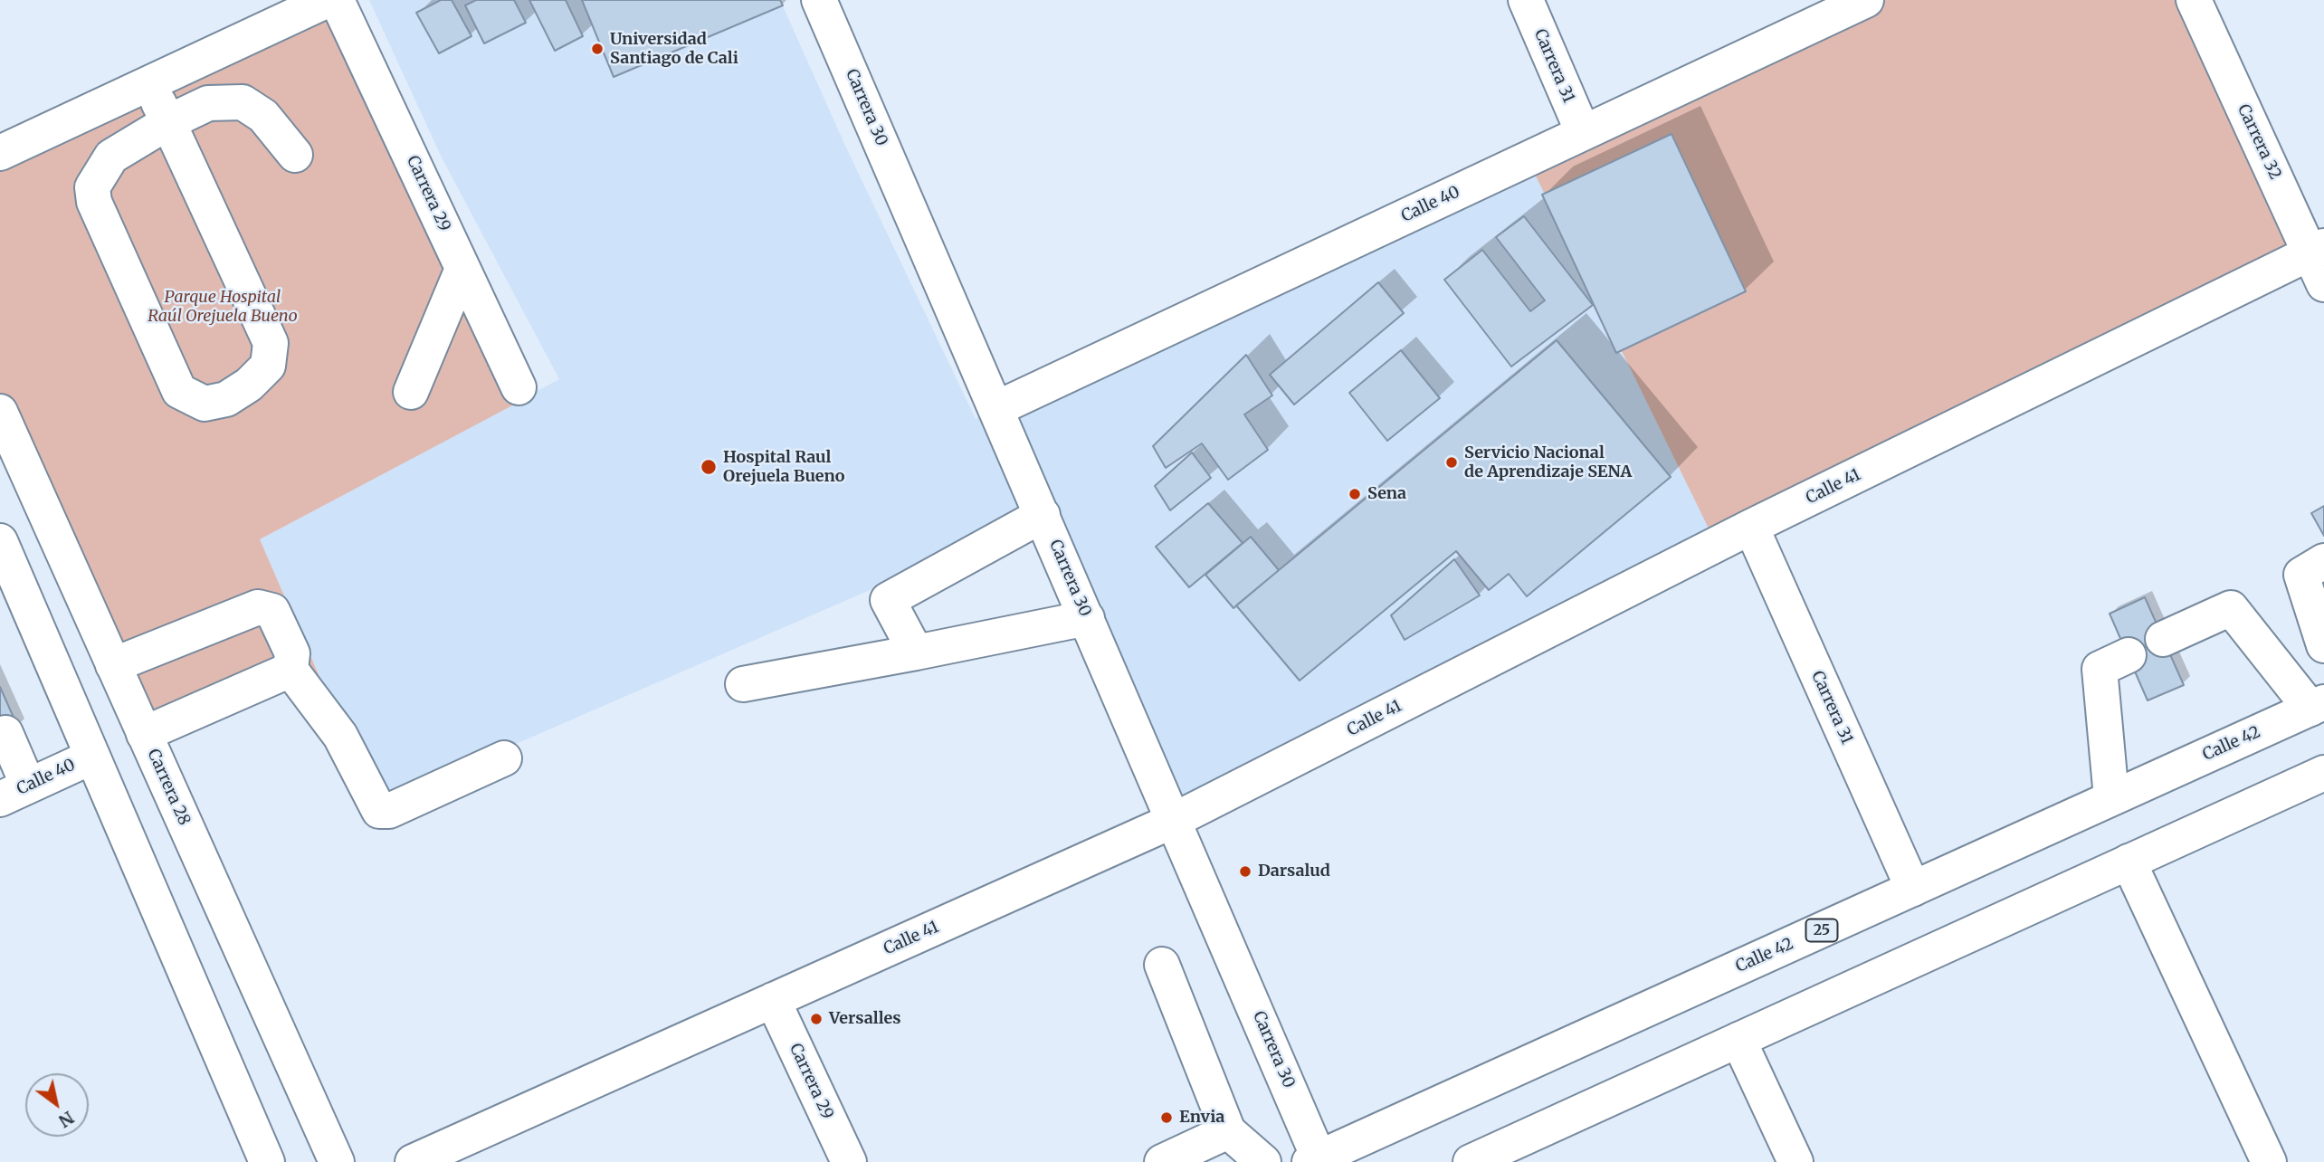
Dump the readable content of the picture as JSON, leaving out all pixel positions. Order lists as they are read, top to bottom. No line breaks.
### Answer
{"streets":{"street":["Carrera 31","Carrera 30","Carrera 32","Carrera 29","Calle 40","Calle 41","Calle 42","Carrera 28","25"]},"crossings":[["Carrera 31","Calle 40"],["Carrera 31","Calle 41"],["Carrera 31","Calle 42"],["Carrera 30","Calle 40"],["Carrera 30","Calle 41"],["Carrera 30","Calle 42"],["Carrera 32","Calle 41"],["Carrera 29","Calle 41"]],"parks":["Parque Hospital Raúl Orejuela Bueno"],"places":["Universidad Santiago de Cali","Servicio Nacional de Aprendizaje SENA","Hospital Raul Orejuela Bueno","Sena","Darsalud","Versalles","Envia"],"north":"bottom right"}
